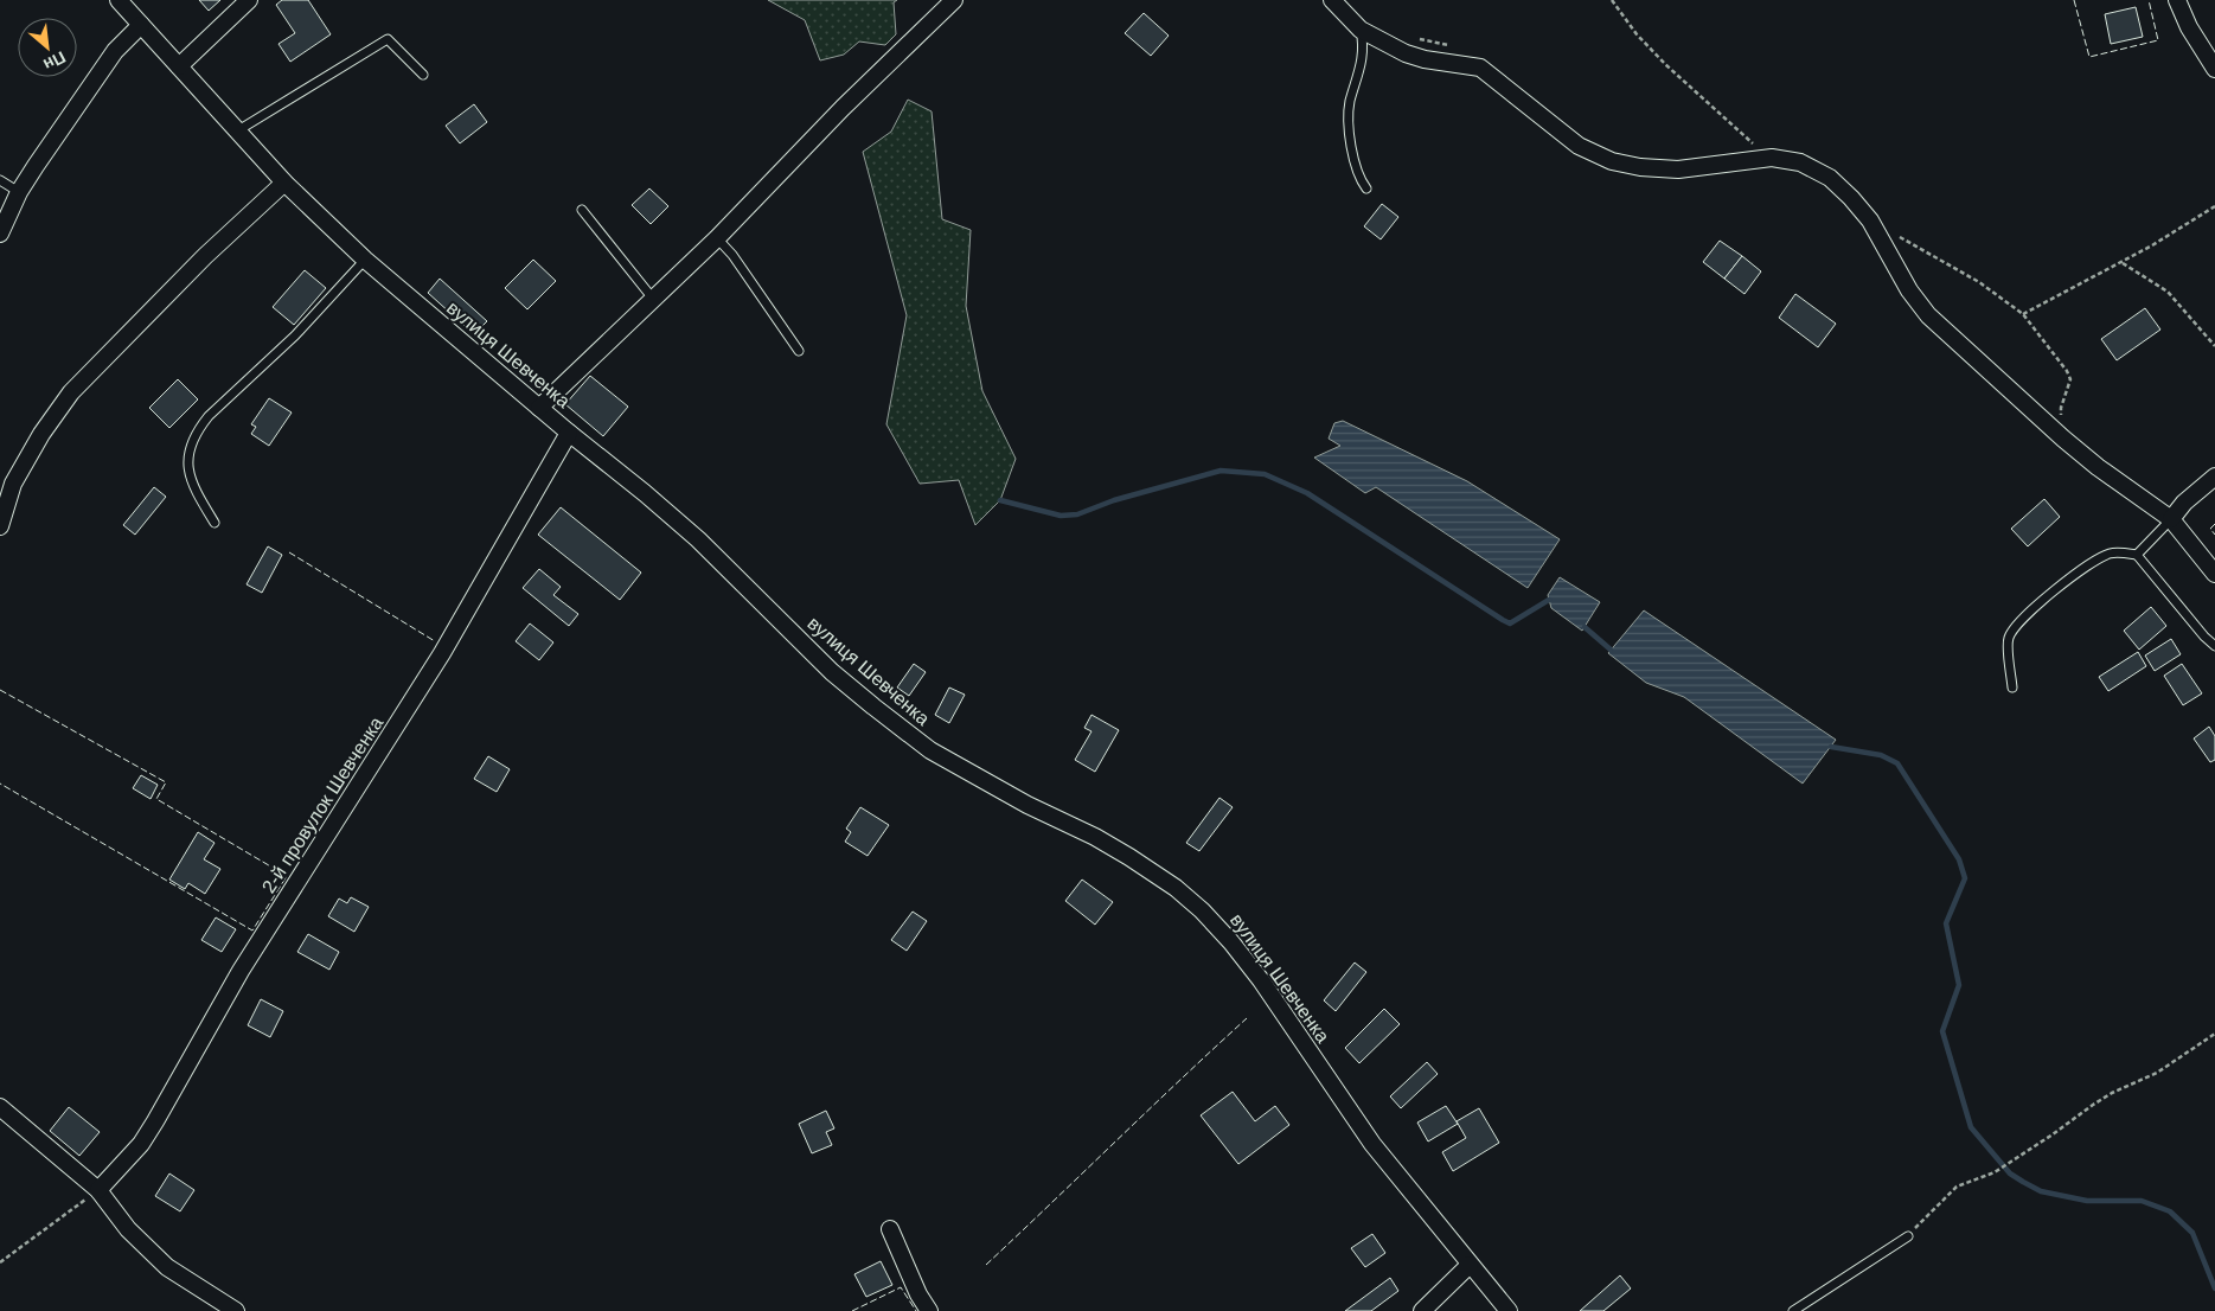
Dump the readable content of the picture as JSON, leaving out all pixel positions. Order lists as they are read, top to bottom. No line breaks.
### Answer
{"streets":{"street":["вулиця Шевченка","2-й провулок Шевченка"]},"crossings":[["вулиця Шевченка","2-й провулок Шевченка"]],"north":"bottom right"}
